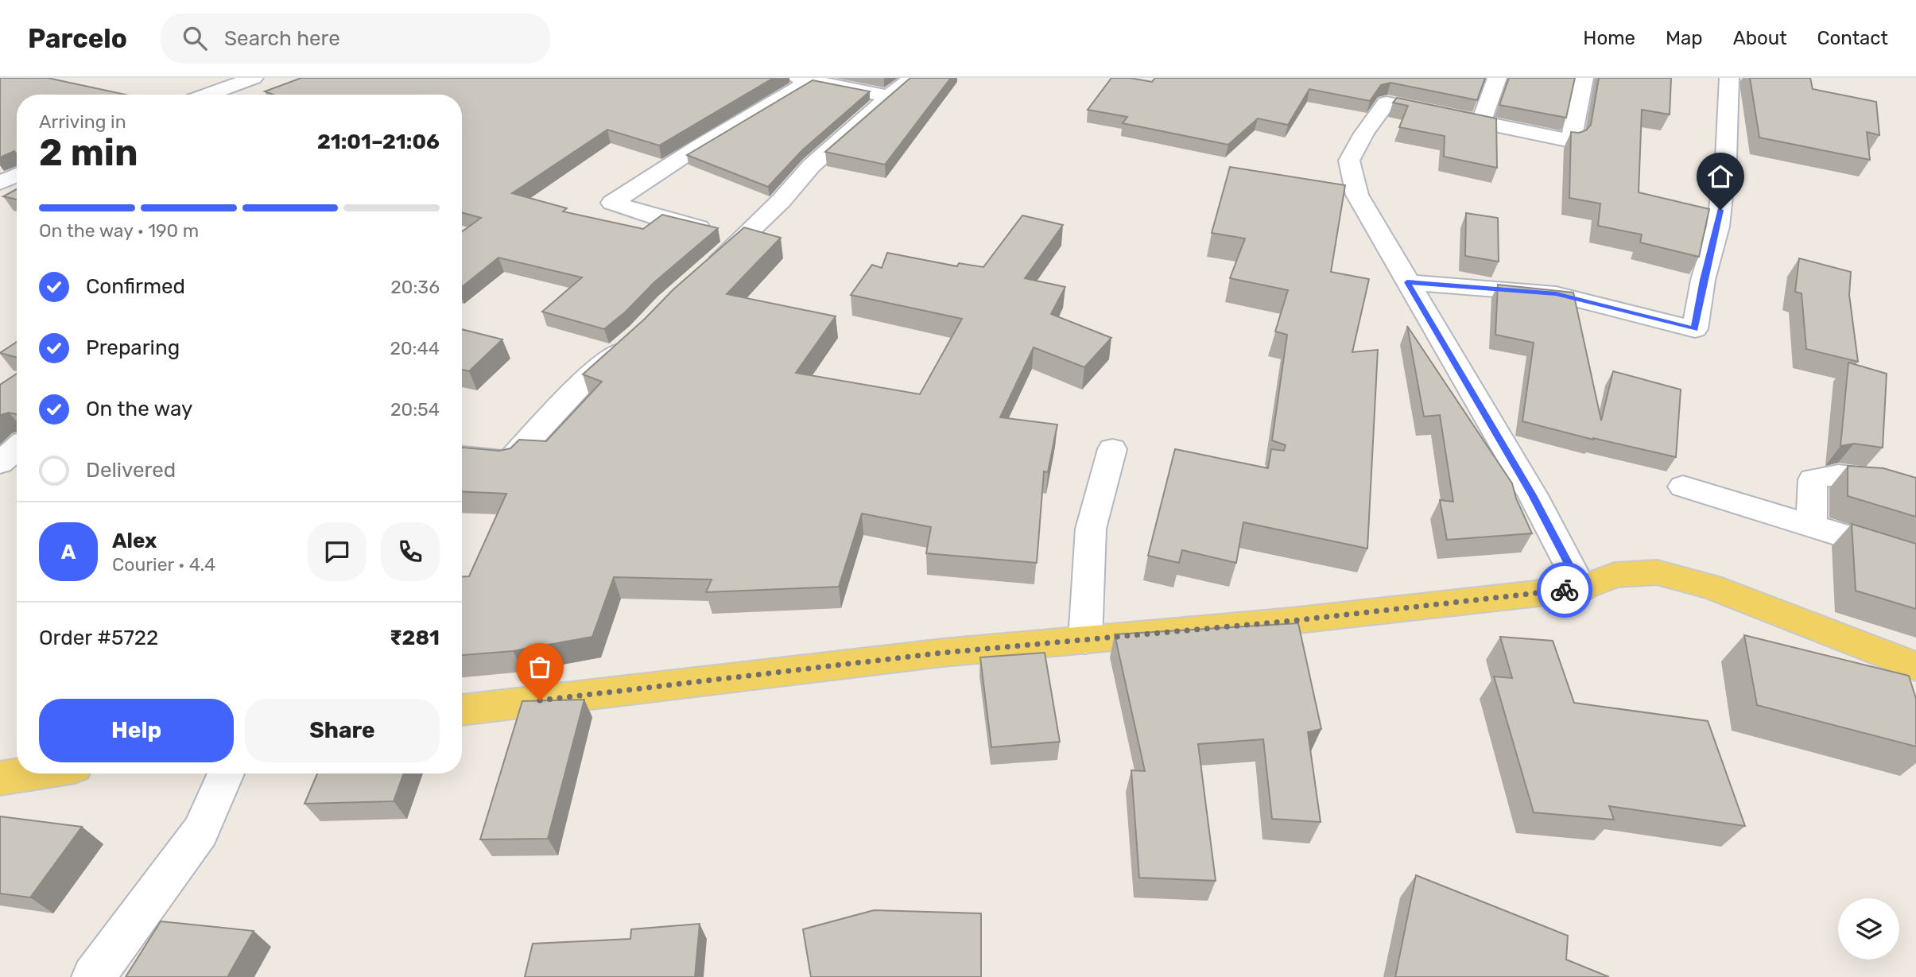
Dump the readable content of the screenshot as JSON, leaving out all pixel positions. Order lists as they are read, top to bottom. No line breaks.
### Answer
{"page":{"header":"Parcelo","search":"Search here","nav":["Home","Map","About","Contact"],"heading":["2 min","Arriving in","21:01–21:06"],"panel":["Alex","Courier · 4.4","Order #5722","₹281"],"bar":"On the way · 190 m","list":[["Confirmed","20:36"],["Preparing","20:44"],["On the way","20:54"],"Delivered"],"round":"A","buttons":["Help","Share"]}}
